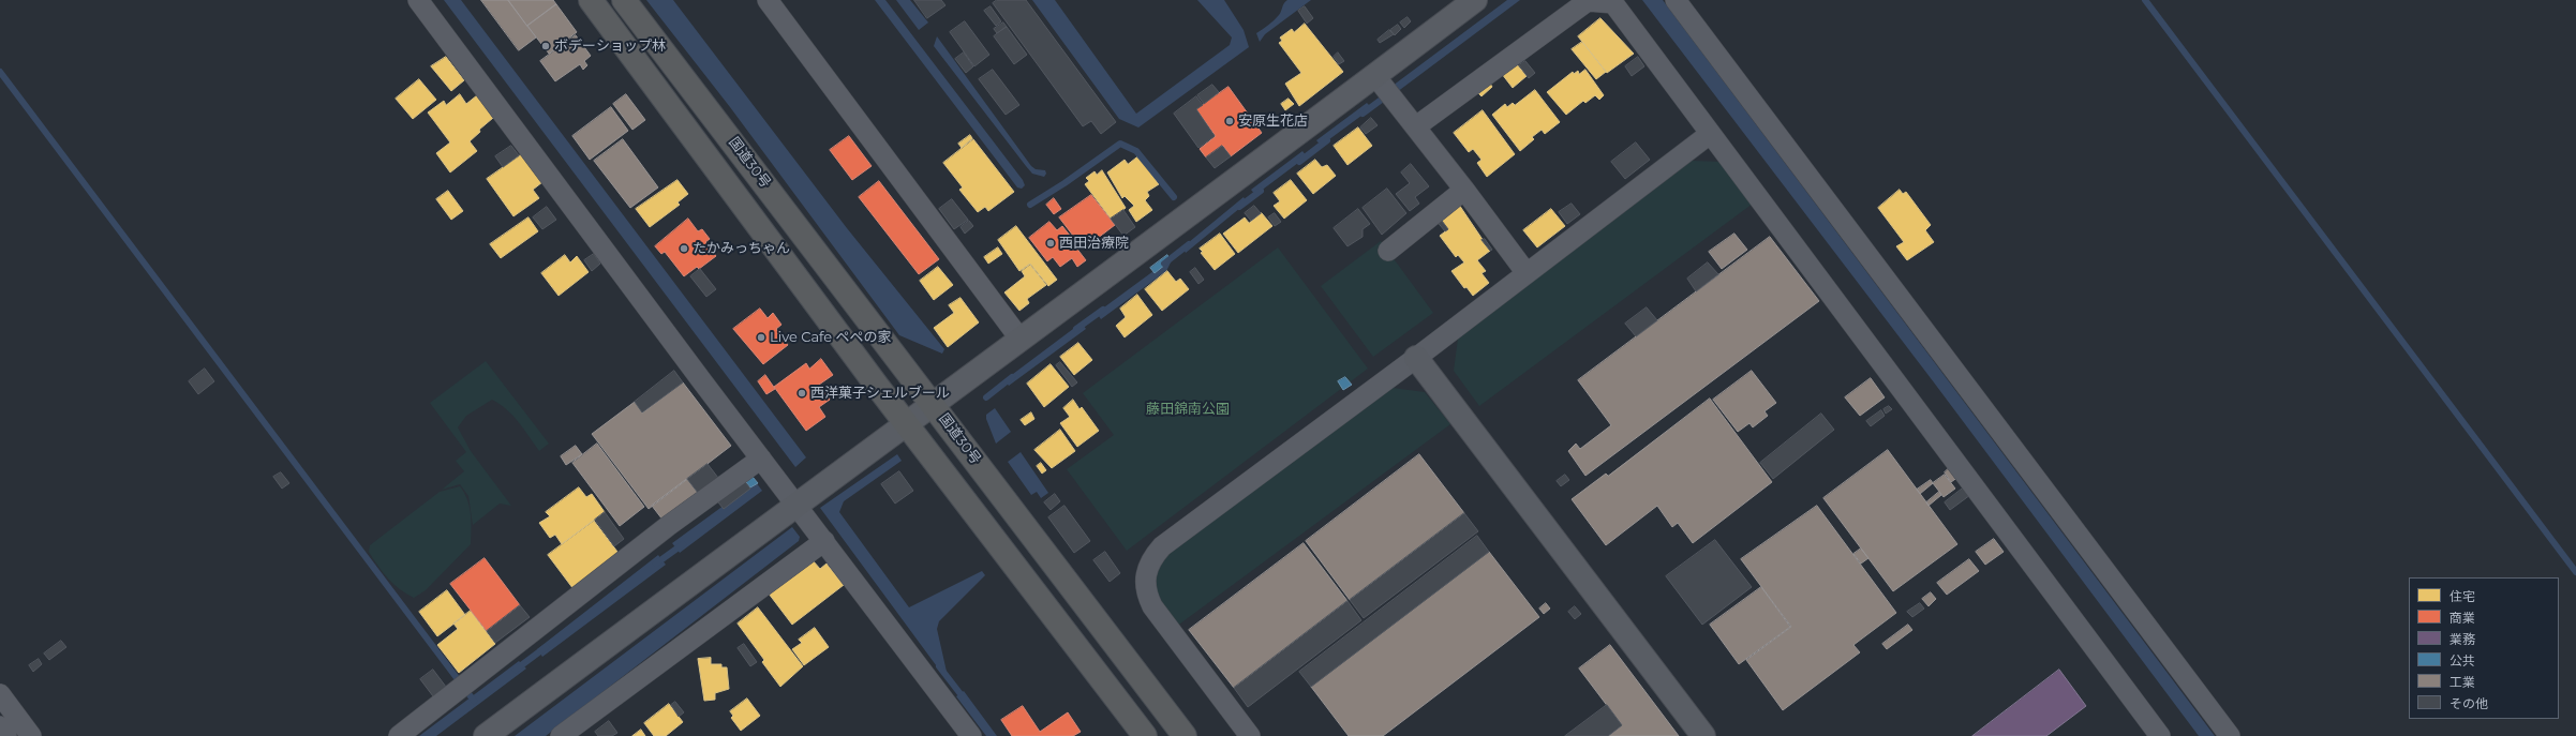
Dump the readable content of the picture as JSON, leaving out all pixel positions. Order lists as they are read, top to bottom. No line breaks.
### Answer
{"streets":{"highway":["国道30号"]},"parks":["藤田錦南公園"],"places":["ボデーショップ林","安原生花店","西田治療院","たかみっちゃん","Live Cafe ペペの家","西洋菓子シェルブール"],"legend":["住宅","商業","業務","公共","工業","その他"]}
